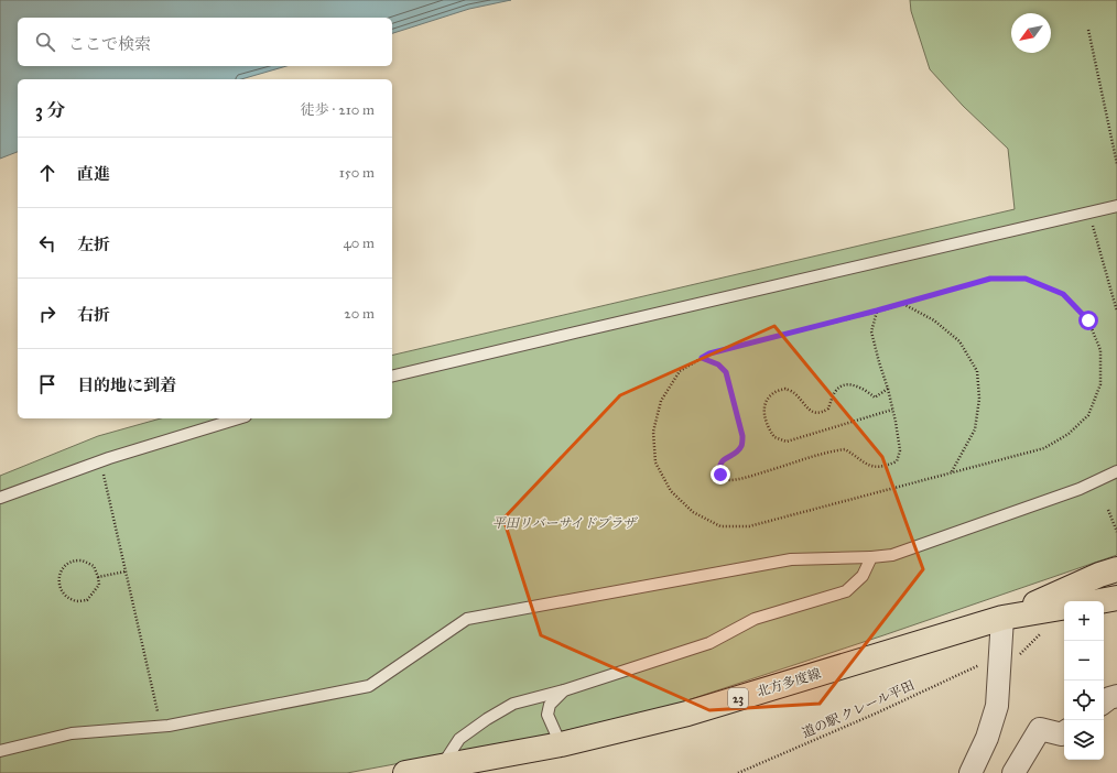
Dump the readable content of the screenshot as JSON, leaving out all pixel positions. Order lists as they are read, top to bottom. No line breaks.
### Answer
{"streets":{"main road":["北方多度線","23"],"path":["道の駅 クレール平田"]},"parks":["平田リバーサイドプラザ"],"north":"bottom left","page":{"search":"ここで検索","heading":["3 分","徒歩 · 210 m"],"list":[["直進","150 m"],["左折","40 m"],["右折","20 m"],"目的地に到着"],"map_buttons":["+","−"]}}
